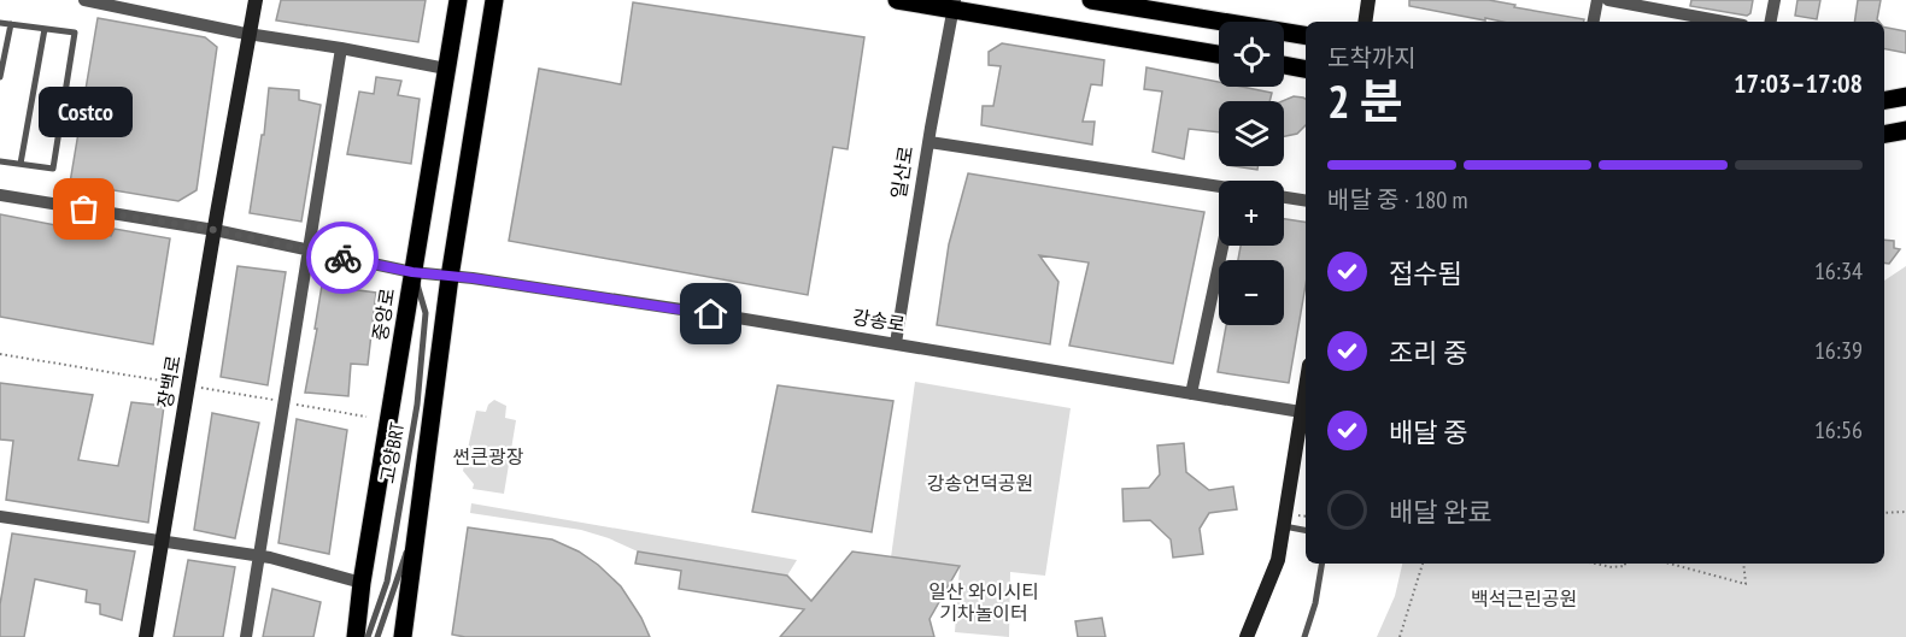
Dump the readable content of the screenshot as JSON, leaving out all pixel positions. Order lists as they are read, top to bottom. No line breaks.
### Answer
{"streets":{"main road":["중앙로"],"street":["일산로","강송로","장백로"],"lane":["고양BRT"]},"crossings":[["일산로","강송로"],["중앙로","고양BRT"]],"parks":["썬큰광장","강송언덕공원","일산 와이시티 기차놀이터","백석근린공원"],"places":["Costco"],"page":{"map_buttons":["+","−"],"heading":["2 분","도착까지","17:03–17:08"],"bubble":"Costco","bar":"배달 중 · 180 m","list":[["접수됨","16:34"],["조리 중","16:39"],["배달 중","16:56"],"배달 완료"]}}
